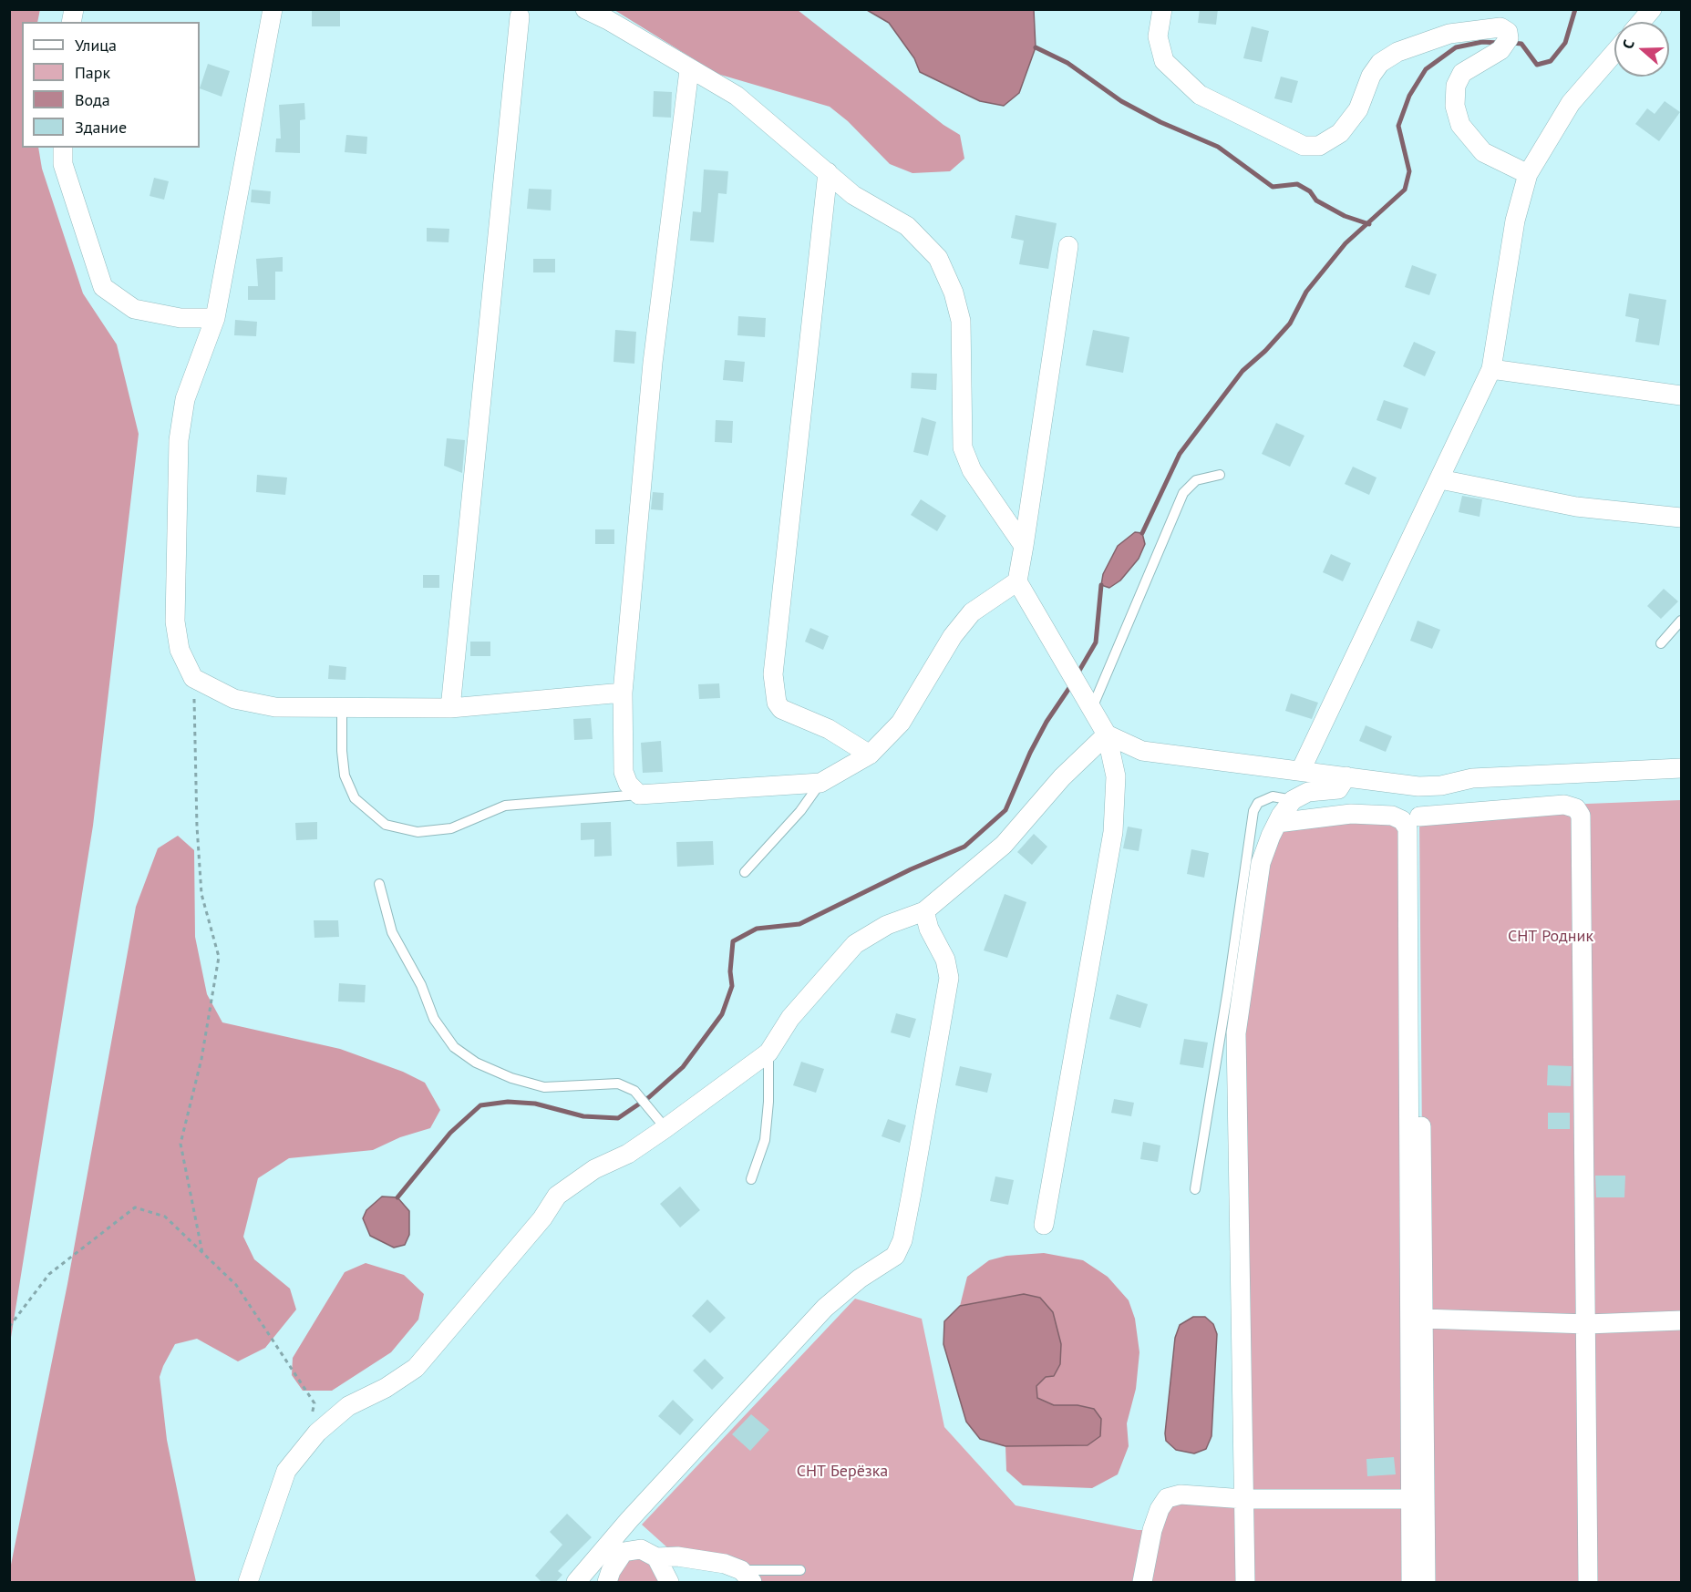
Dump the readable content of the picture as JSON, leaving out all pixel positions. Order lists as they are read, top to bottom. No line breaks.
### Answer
{"parks":["СНТ Родник","СНТ Берёзка"],"legend":["Улица","Парк","Вода","Здание"],"north":"left"}
